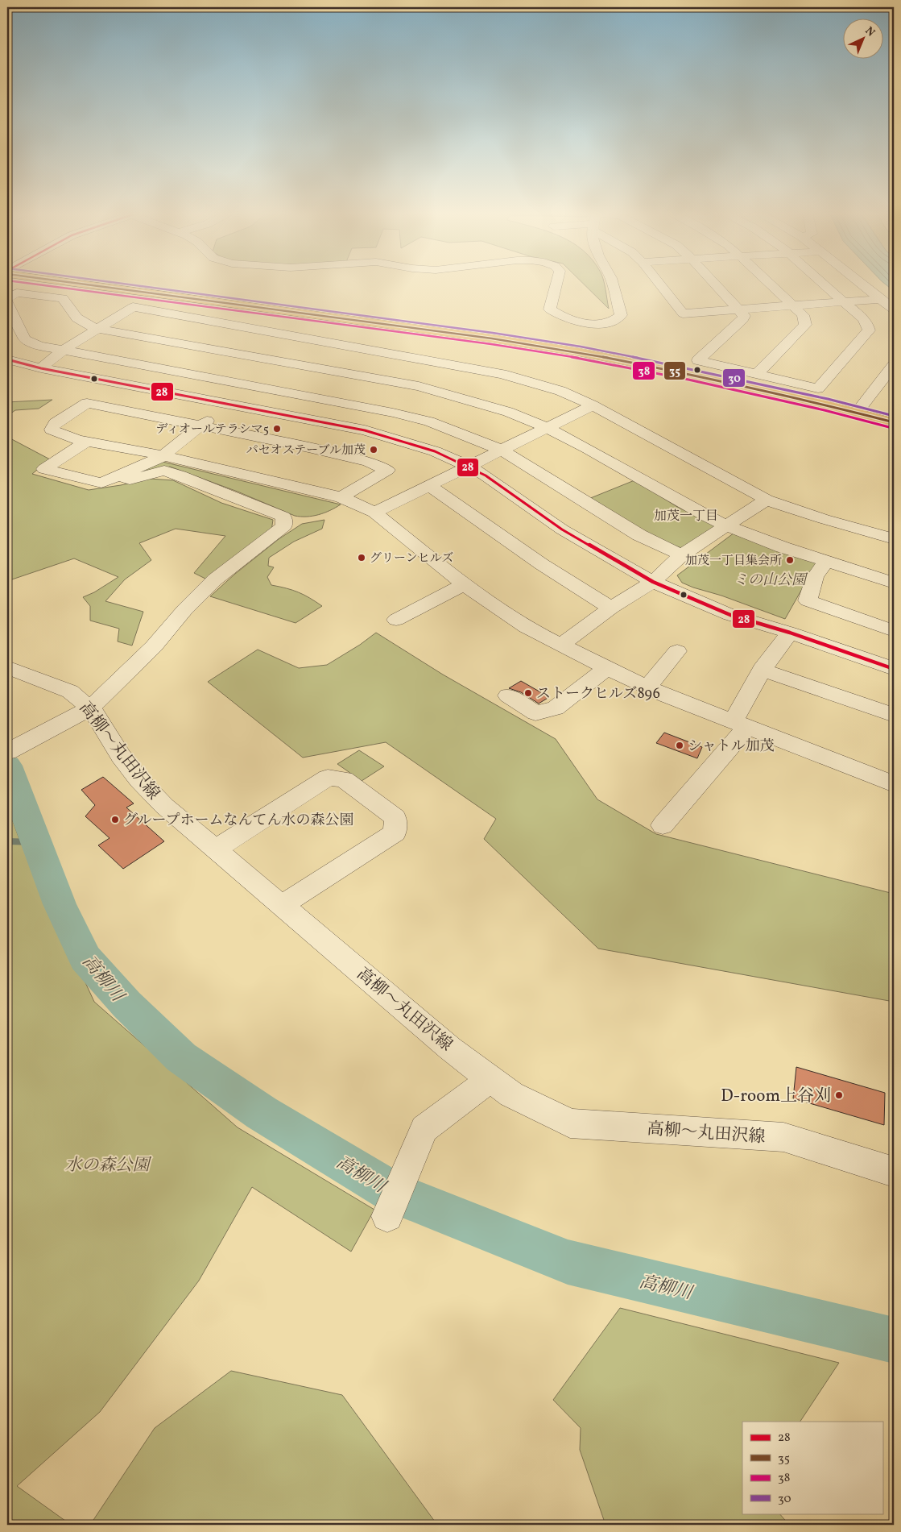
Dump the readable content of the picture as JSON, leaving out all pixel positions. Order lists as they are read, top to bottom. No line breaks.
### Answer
{"streets":{"street":["高柳～丸田沢線"]},"districts":["加茂一丁目"],"water":["高柳川"],"parks":["ミの山公園","水の森公園"],"places":["ディオールテラシマ5","パセオステーブル加茂","グリーンヒルズ","加茂一丁目集会所","ストークヒルズ896","シャトル加茂","グループホームなんてん水の森公園","D-room上谷刈"],"lines":["transit line 35","transit line 38","transit line 30","transit line 28"],"legend":["28","35","38","30"],"north":"top right"}
